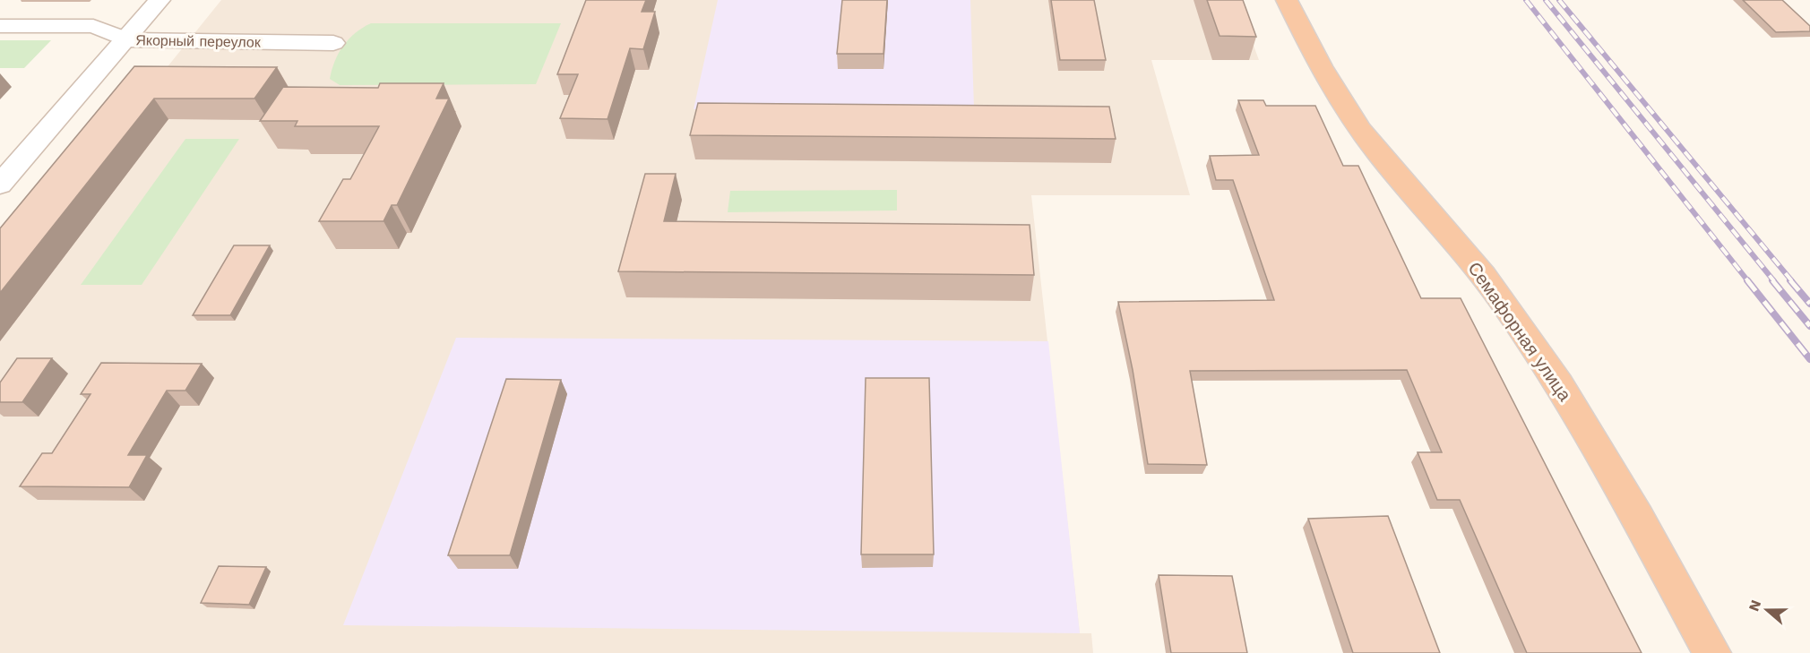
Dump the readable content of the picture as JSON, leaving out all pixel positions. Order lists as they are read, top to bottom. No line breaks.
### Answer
{"streets":{"highway":["Семафорная улица"],"street":["Якорный переулок"]},"north":"left"}
